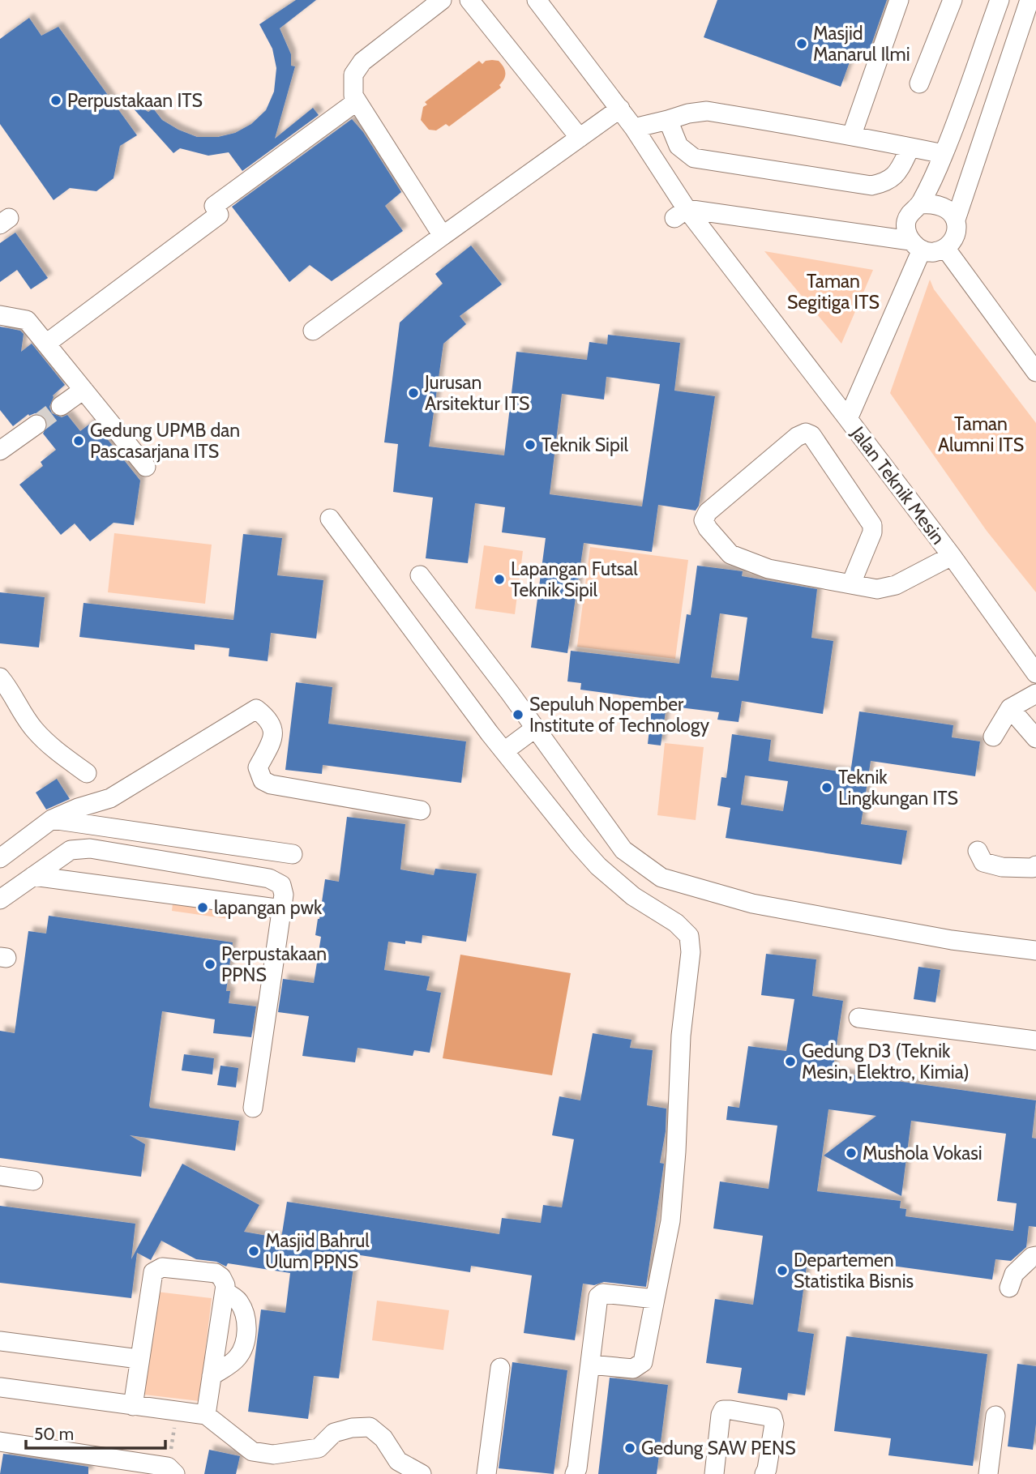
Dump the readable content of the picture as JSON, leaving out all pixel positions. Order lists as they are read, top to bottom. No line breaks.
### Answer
{"streets":{"street":["Jalan Teknik Mesin"]},"parks":["Taman Segitiga ITS","Taman Alumni ITS"],"places":["Masjid Manarul Ilmi","Perpustakaan ITS","Jurusan Arsitektur ITS","Gedung UPMB dan Pascasarjana ITS","Teknik Sipil","Lapangan Futsal Teknik Sipil","Sepuluh Nopember Institute of Technology","Teknik Lingkungan ITS","lapangan pwk","Perpustakaan PPNS","Gedung D3 (Teknik Mesin, Elektro, Kimia)","Mushola Vokasi","Masjid Bahrul Ulum PPNS","Departemen Statistika Bisnis","Gedung SAW PENS"],"scale_bar":"50 m"}
